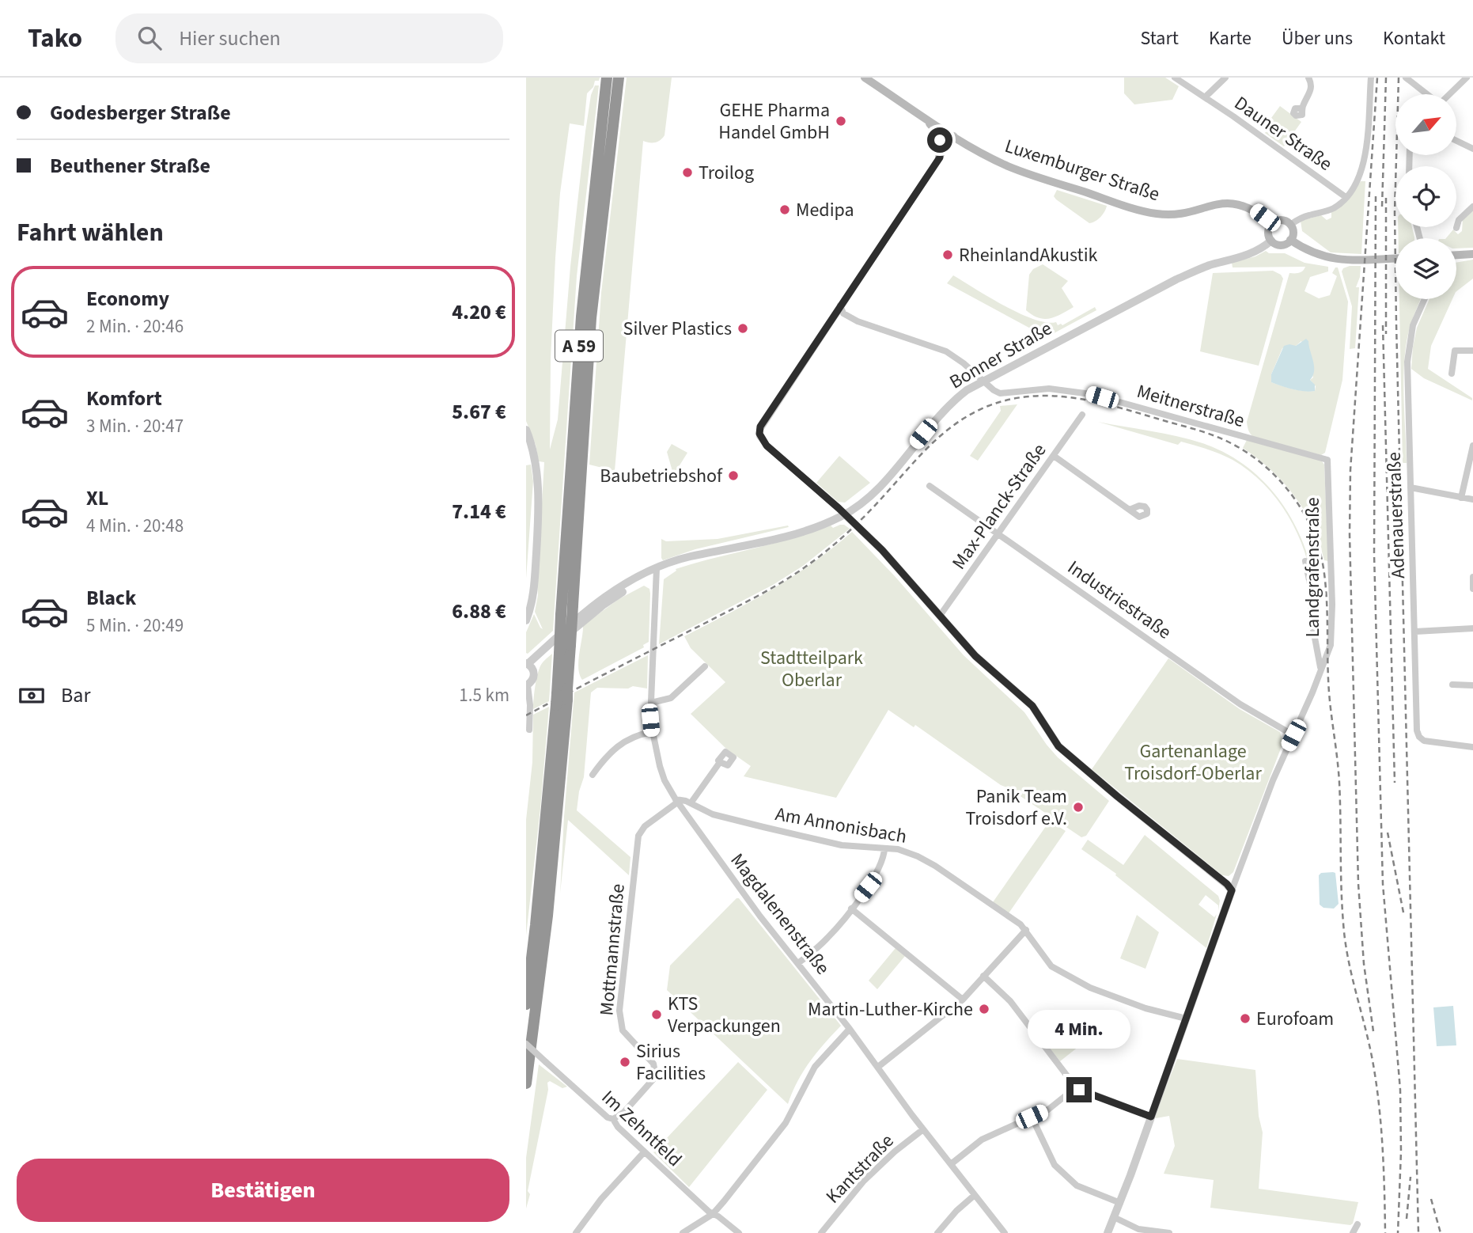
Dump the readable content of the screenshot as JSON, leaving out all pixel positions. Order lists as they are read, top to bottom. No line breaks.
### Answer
{"streets":{"highway":["A 59"],"main road":["Luxemburger Straße"],"street":["Dauner Straße","Bonner Straße","Meitnerstraße","Max-Planck-Straße","Adenauerstraße","Landgrafenstraße","Industriestraße","Am Annonisbach","Magdalenenstraße","Mottmannstraße","Im Zehntfeld","Kantstraße"]},"crossings":[["Luxemburger Straße","Bonner Straße"],["Bonner Straße","Meitnerstraße"],["Bonner Straße","Magdalenenstraße"],["Meitnerstraße","Landgrafenstraße"],["Max-Planck-Straße","Industriestraße"],["Landgrafenstraße","Industriestraße"],["Landgrafenstraße","Am Annonisbach"],["Am Annonisbach","Magdalenenstraße"],["Am Annonisbach","Mottmannstraße"],["Magdalenenstraße","Mottmannstraße"],["Magdalenenstraße","Kantstraße"],["Mottmannstraße","Im Zehntfeld"]],"parks":["Stadtteilpark Oberlar","Gartenanlage Troisdorf-Oberlar"],"places":["GEHE Pharma Handel GmbH","Troilog","Medipa","RheinlandAkustik","Silver Plastics","Baubetriebshof","Panik Team Troisdorf e.V.","Martin-Luther-Kirche","KTS Verpackungen","Eurofoam","Sirius Facilities"],"north":"top right","page":{"header":"Tako","search":"Hier suchen","nav":["Start","Karte","Über uns","Kontakt"],"banner":["Godesberger Straße","Beuthener Straße"],"heading":"Fahrt wählen","list":[{"name":"Economy","note":"2 Min. · 20:46","value":"4.20 €"},{"name":"Komfort","note":"3 Min. · 20:47","value":"5.67 €"},{"name":"XL","note":"4 Min. · 20:48","value":"7.14 €"},{"name":"Black","note":"5 Min. · 20:49","value":"6.88 €"}],"pay":["Bar","1.5 km"],"bubble":"4 Min.","buttons":"Bestätigen"}}
